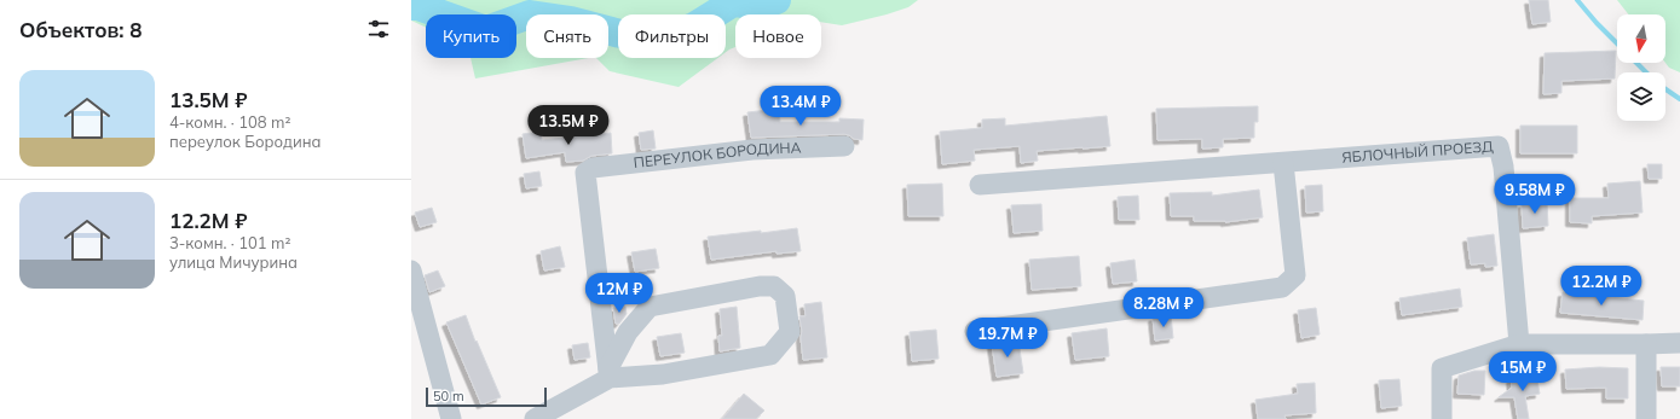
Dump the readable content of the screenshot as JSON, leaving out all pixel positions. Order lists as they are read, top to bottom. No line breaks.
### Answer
{"streets":{"street":["ЯБЛОЧНЫЙ ПРОЕЗД","ПЕРЕУЛОК БОРОДИНА"]},"scale_bar":"50 m","north":"bottom","page":{"heading":"Объектов: 8","chip":["Купить","Снять","Фильтры","Новое"],"list":[{"name":"13.5M ₽","note":"4-комн. · 108 m² · переулок Бородина"},{"name":"12.2M ₽","note":"3-комн. · 101 m² · улица Мичурина"}],"price":["13.4M ₽","13.5M ₽","9.58M ₽","12.2M ₽","12M ₽","8.28M ₽","19.7M ₽","15M ₽"],"scale":"50 m"}}
